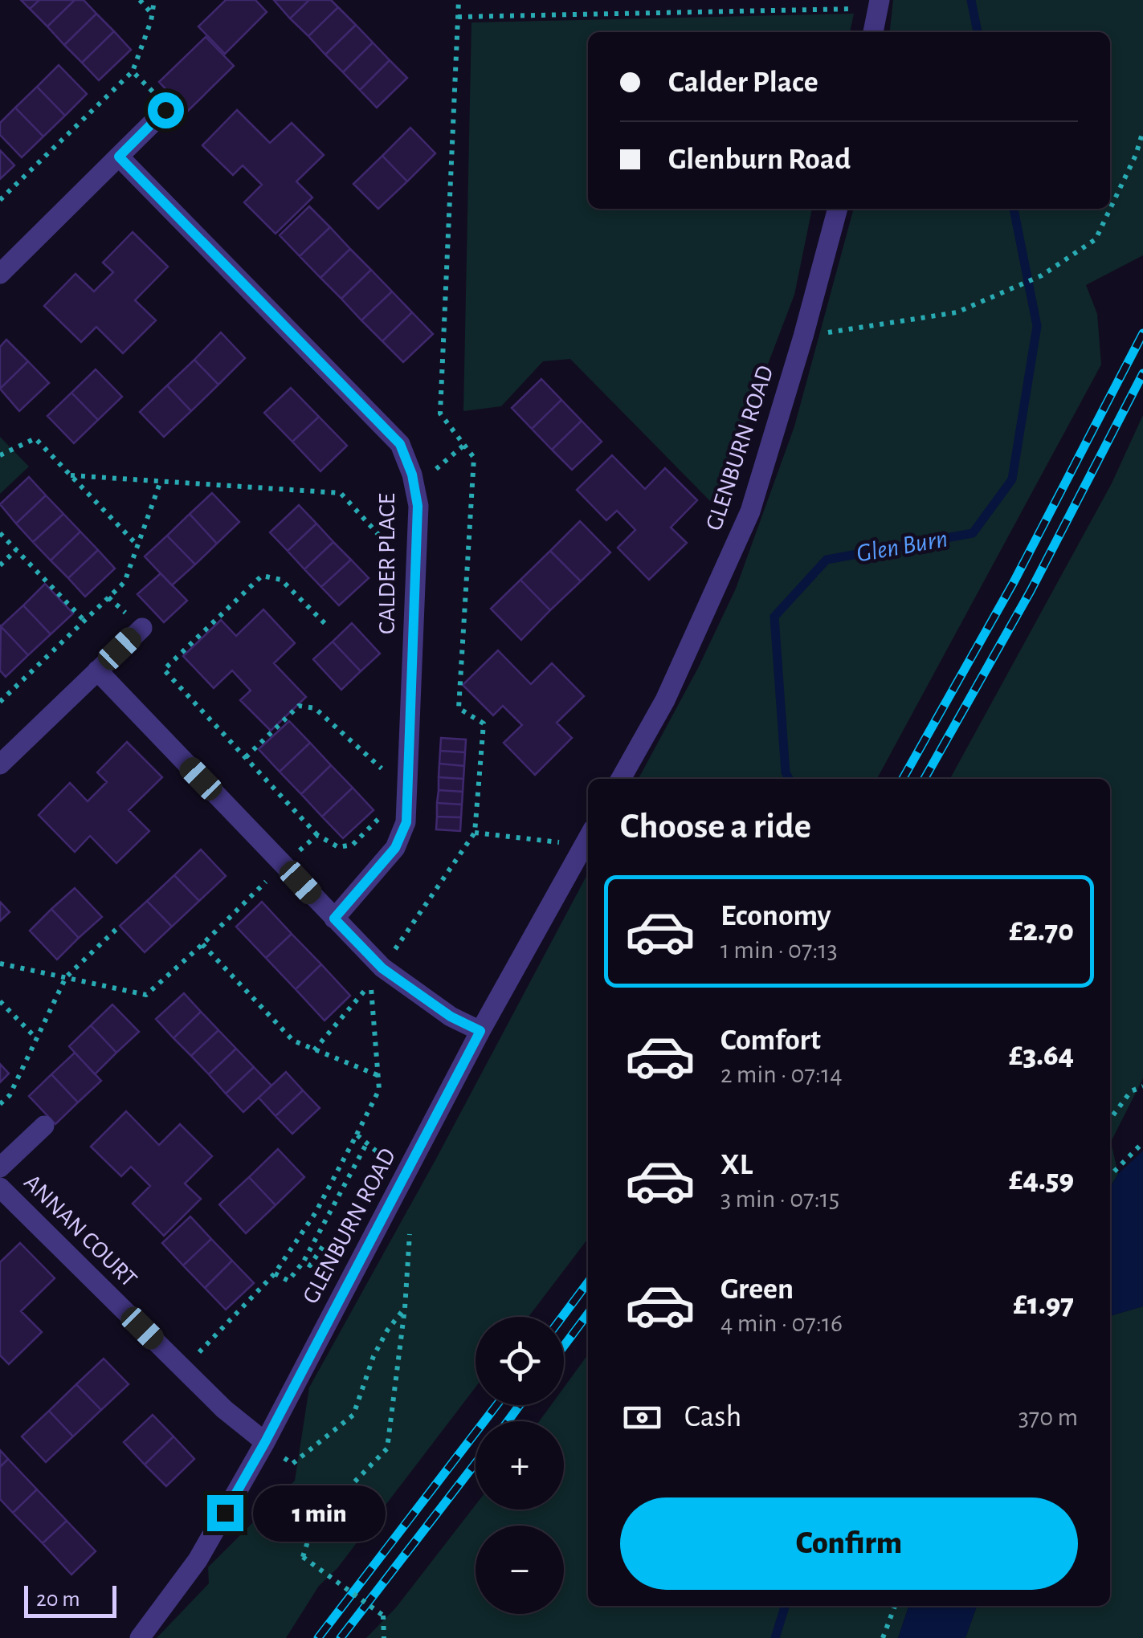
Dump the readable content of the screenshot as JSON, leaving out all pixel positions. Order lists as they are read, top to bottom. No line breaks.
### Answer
{"streets":{"street":["GLENBURN ROAD","CALDER PLACE","ANNAN COURT"]},"crossings":[["GLENBURN ROAD","ANNAN COURT"]],"water":["Glen Burn"],"scale_bar":"20 m","page":{"banner":["Calder Place","Glenburn Road"],"heading":"Choose a ride","list":[{"name":"Economy","note":"1 min · 07:13","value":"£2.70"},{"name":"Comfort","note":"2 min · 07:14","value":"£3.64"},{"name":"XL","note":"3 min · 07:15","value":"£4.59"},{"name":"Green","note":"4 min · 07:16","value":"£1.97"}],"map_buttons":["+","−"],"pay":["Cash","370 m"],"buttons":"Confirm","bubble":"1 min","scale":"20 m"}}
